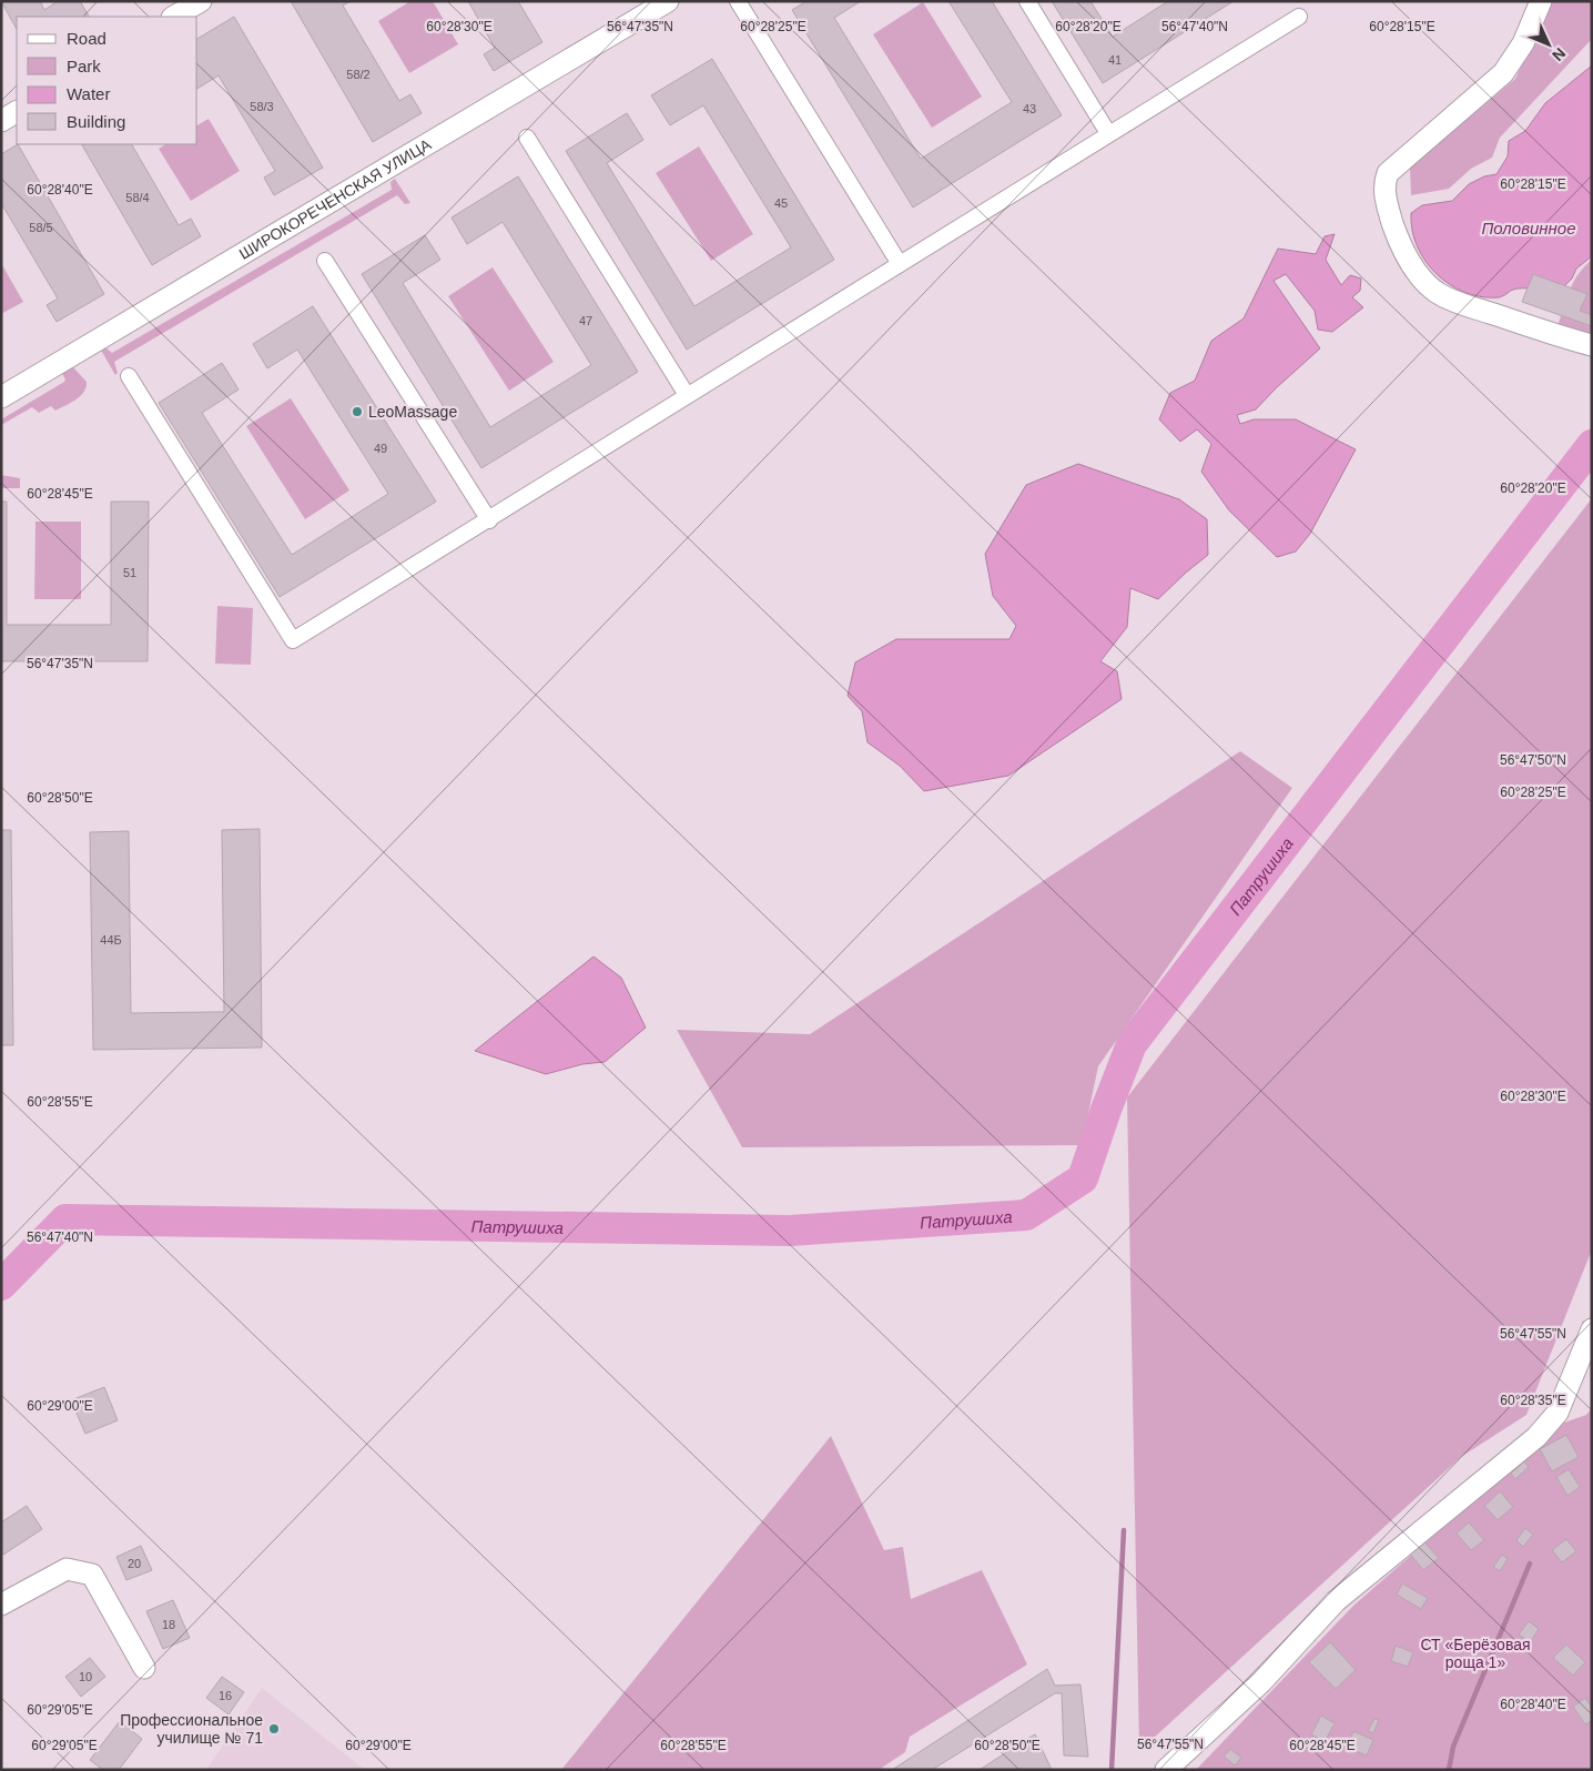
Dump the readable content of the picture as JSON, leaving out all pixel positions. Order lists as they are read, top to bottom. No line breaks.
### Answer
{"streets":{"street":["ШИРОКОРЕЧЕНСКАЯ УЛИЦА"]},"water":["Половинное","Патрушиха"],"parks":["СТ «Берёзовая роща 1»"],"places":["LeoMassage","Профессиональное училище № 71"],"house_numbers":["41","58/2","58/3","43","58/4","45","58/5","47","49","51","44Б","20","18","10","16"],"legend":["Road","Park","Water","Building"],"north":"bottom right","coordinates":["60°28'30\"E","60°28'25\"E","60°28'20\"E","60°28'15\"E","56°47'35\"N","56°47'40\"N","60°28'40\"E","60°28'45\"E","56°47'50\"N","60°28'50\"E","60°28'55\"E","56°47'55\"N","60°28'35\"E","60°29'00\"E","60°29'05\"E"]}
